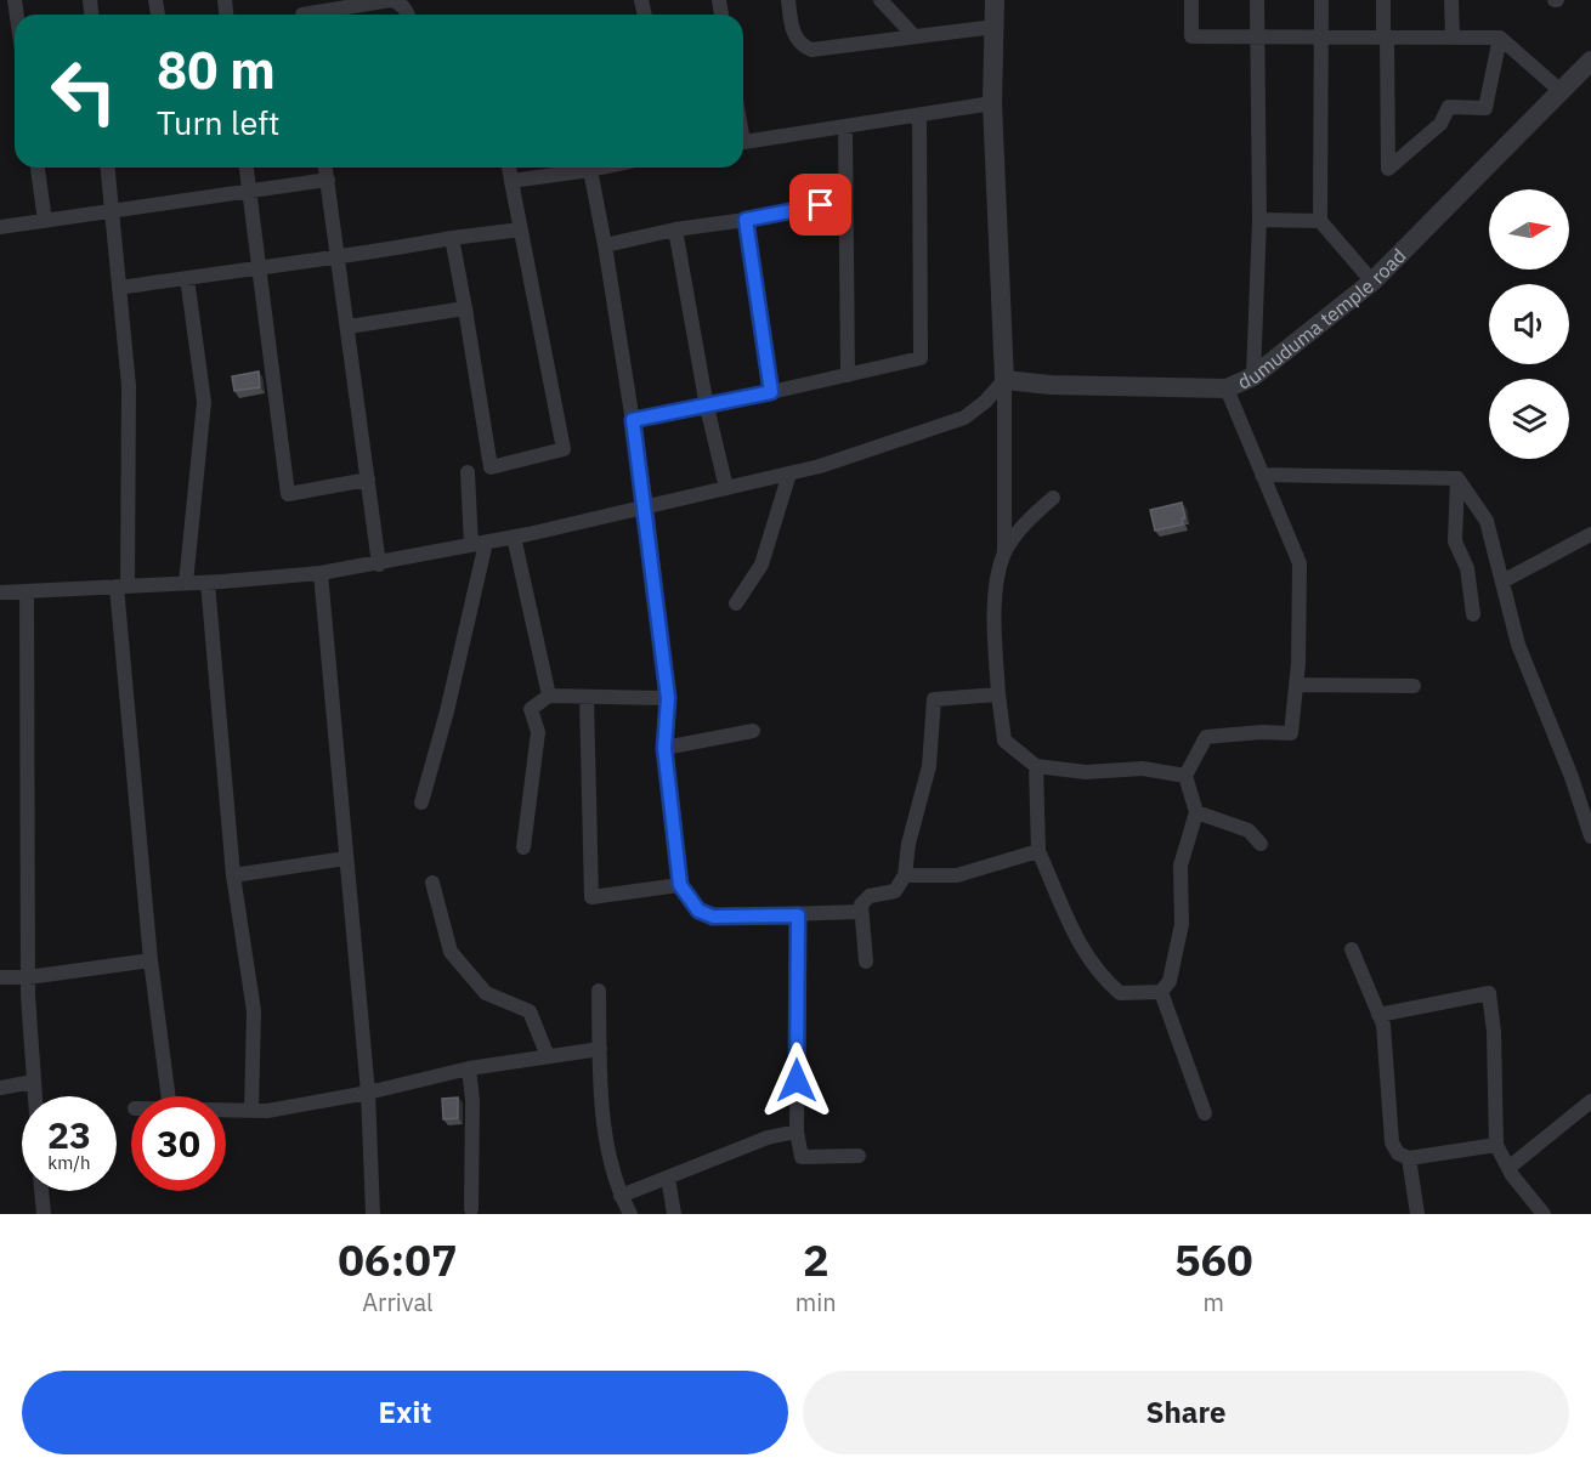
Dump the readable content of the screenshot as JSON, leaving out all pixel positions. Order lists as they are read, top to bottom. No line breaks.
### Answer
{"streets":{"street":["dumuduma temple road"]},"north":"right","page":{"turn":["80 m","Turn left"],"speed":"23 km/h","limit":"30","eta":["06:07","Arrival","2","min","560","m"],"buttons":["Exit","Share"]}}
